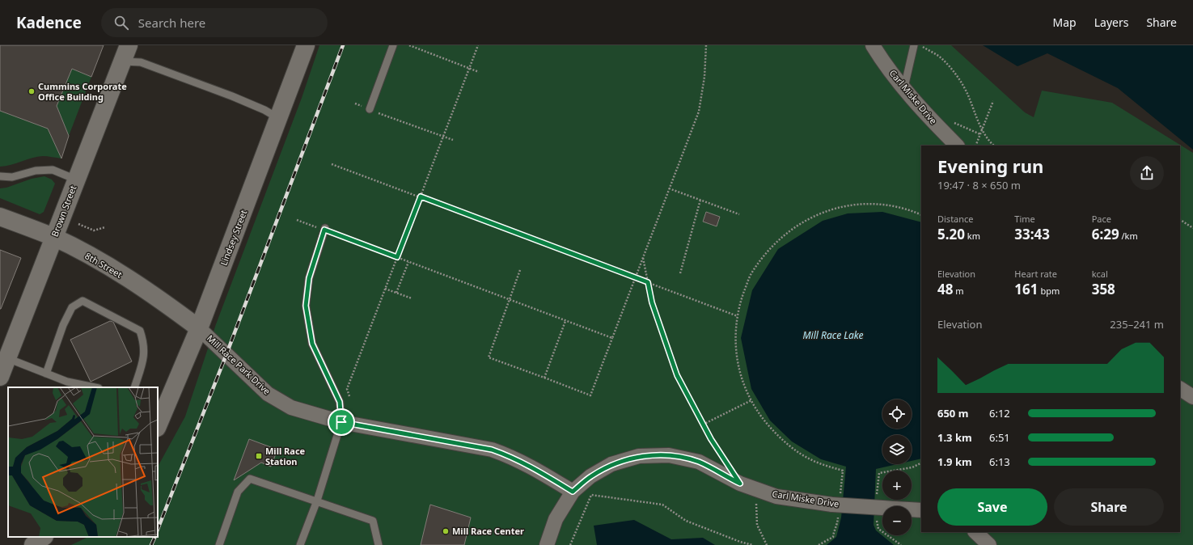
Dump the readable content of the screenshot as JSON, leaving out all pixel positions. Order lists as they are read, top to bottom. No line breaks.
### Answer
{"streets":{"main road":["Brown Street","Lindsey Street","8th Street"],"street":["Carl Miske Drive","Mill Race Park Drive"]},"crossings":[["Carl Miske Drive","Mill Race Park Drive"],["Brown Street","8th Street"],["Lindsey Street","8th Street"],["Lindsey Street","Mill Race Park Drive"],["8th Street","Mill Race Park Drive"]],"water":["Mill Race Lake"],"places":{"other":["Cummins Corporate Office Building","Mill Race Center"],"transit":["Mill Race Station"]},"page":{"header":"Kadence","search":"Search here","nav":["Map","Layers","Share"],"heading":["Evening run","19:47 · 8 × 650 m"],"stats":[["Distance","5.20 km"],["Time","33:43"],["Pace","6:29 /km"],["Elevation","48 m"],["Heart rate","161 bpm"],["kcal","358"]],"chart":["Elevation","235–241 m"],"map_buttons":["+","−"],"list":[{"name":"650 m","note":"6:12"},{"name":"1.3 km","note":"6:51"},{"name":"1.9 km","note":"6:13"}],"buttons":["Save","Share"]}}
